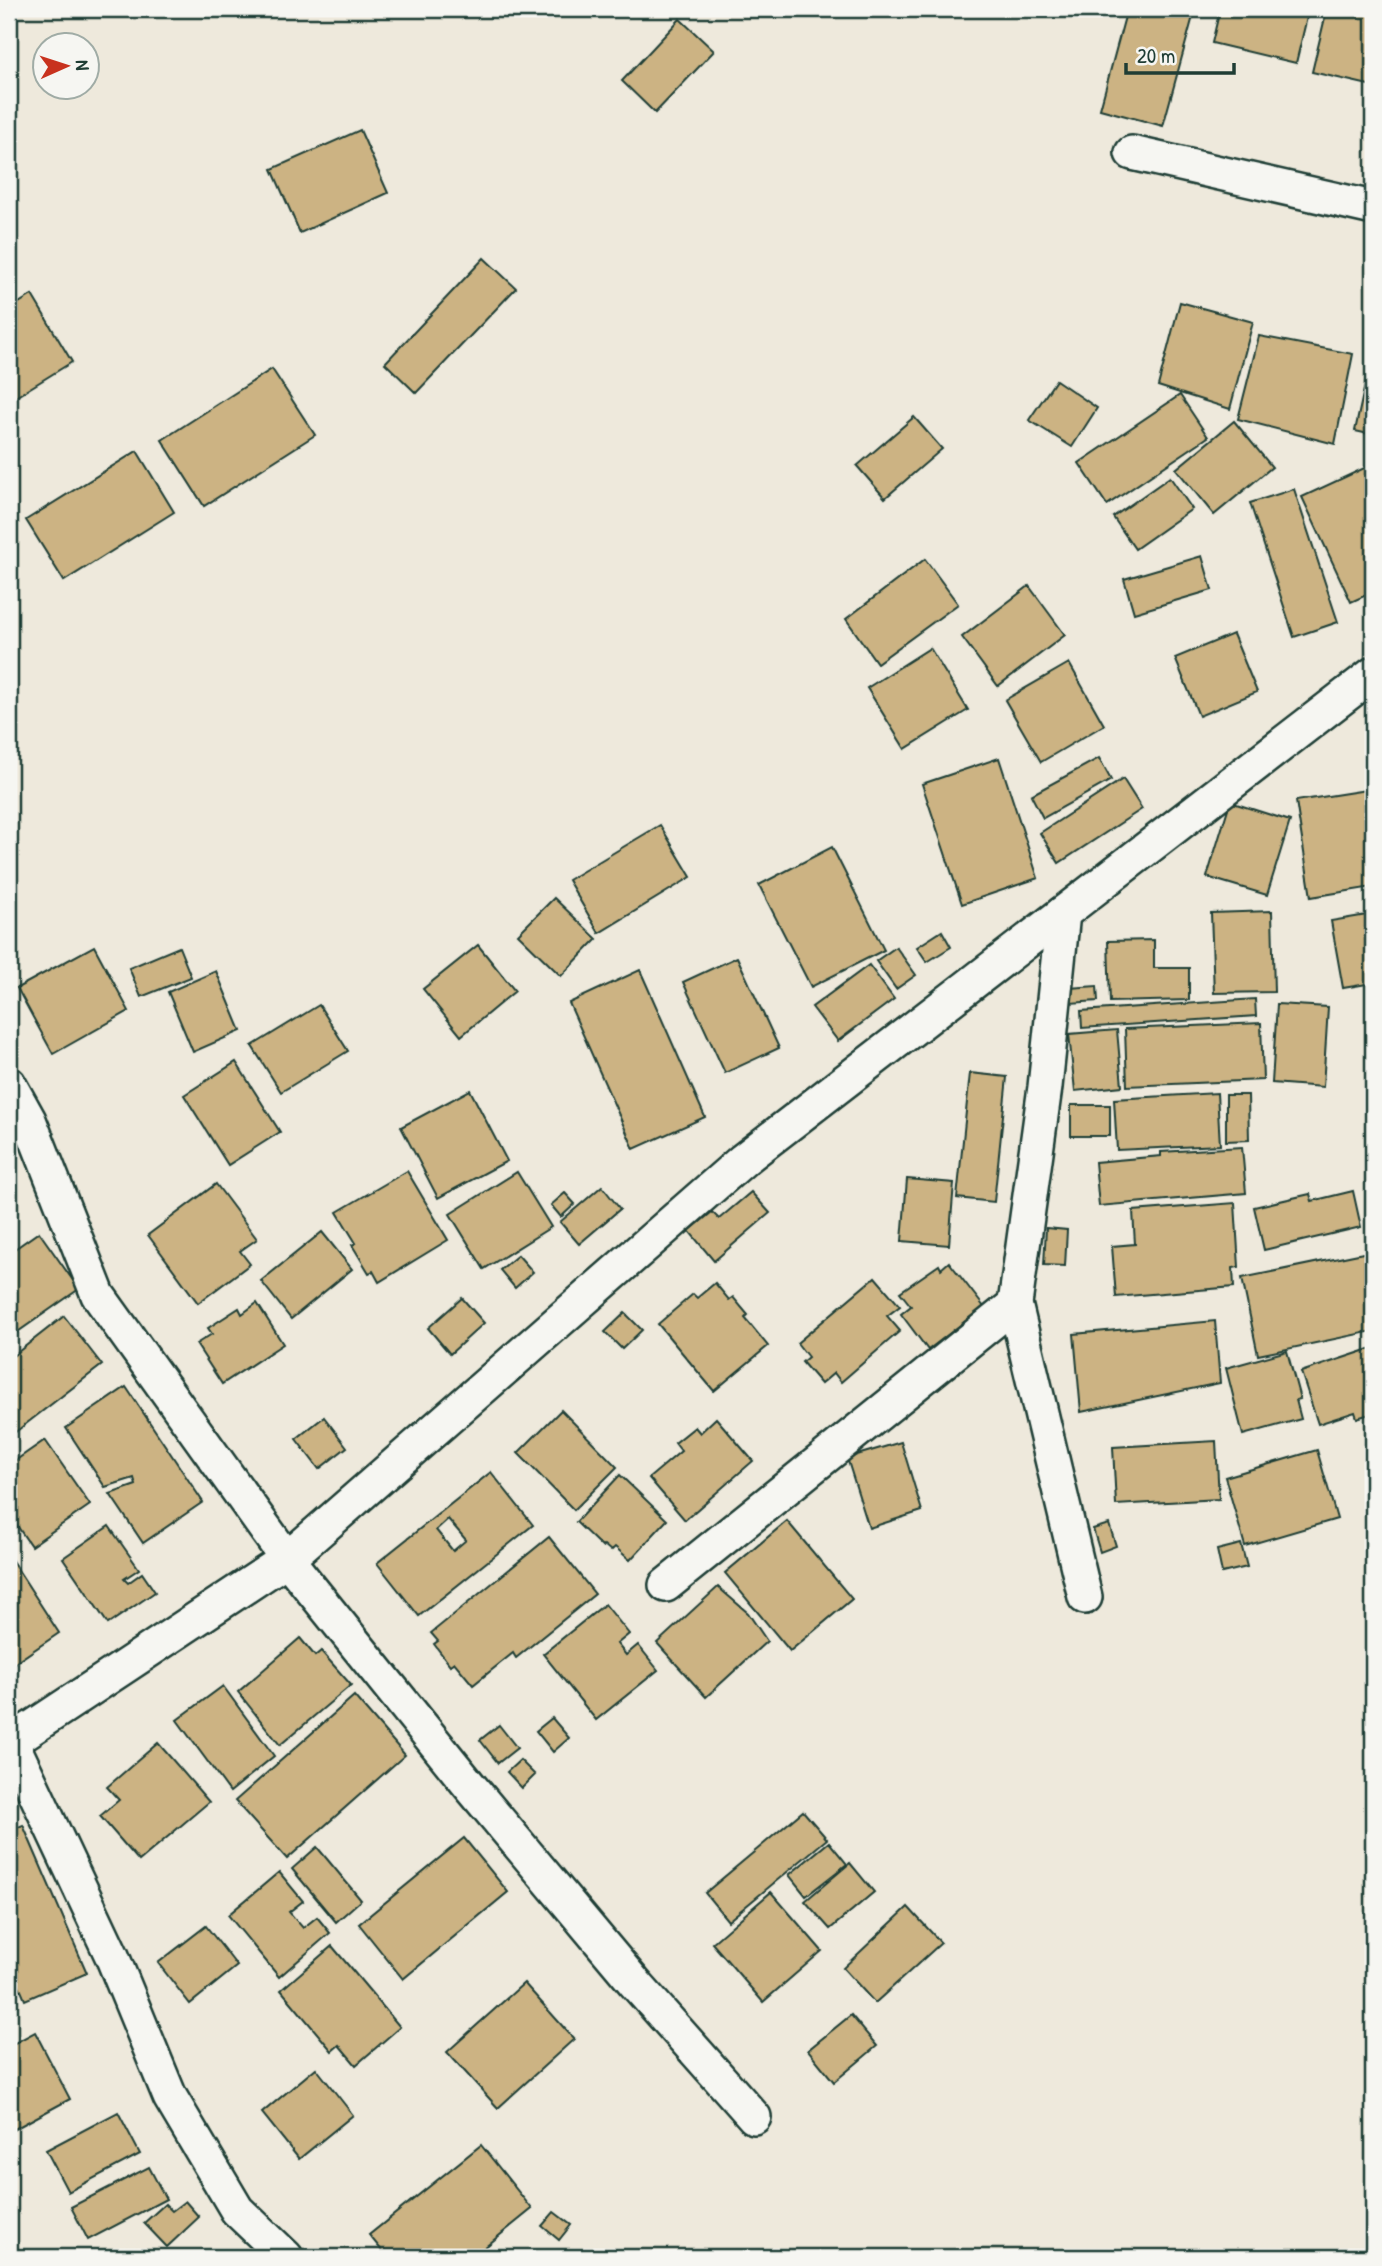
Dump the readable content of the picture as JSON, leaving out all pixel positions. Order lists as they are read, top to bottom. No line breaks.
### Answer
{"scale_bar":"20 m","north":"right"}
